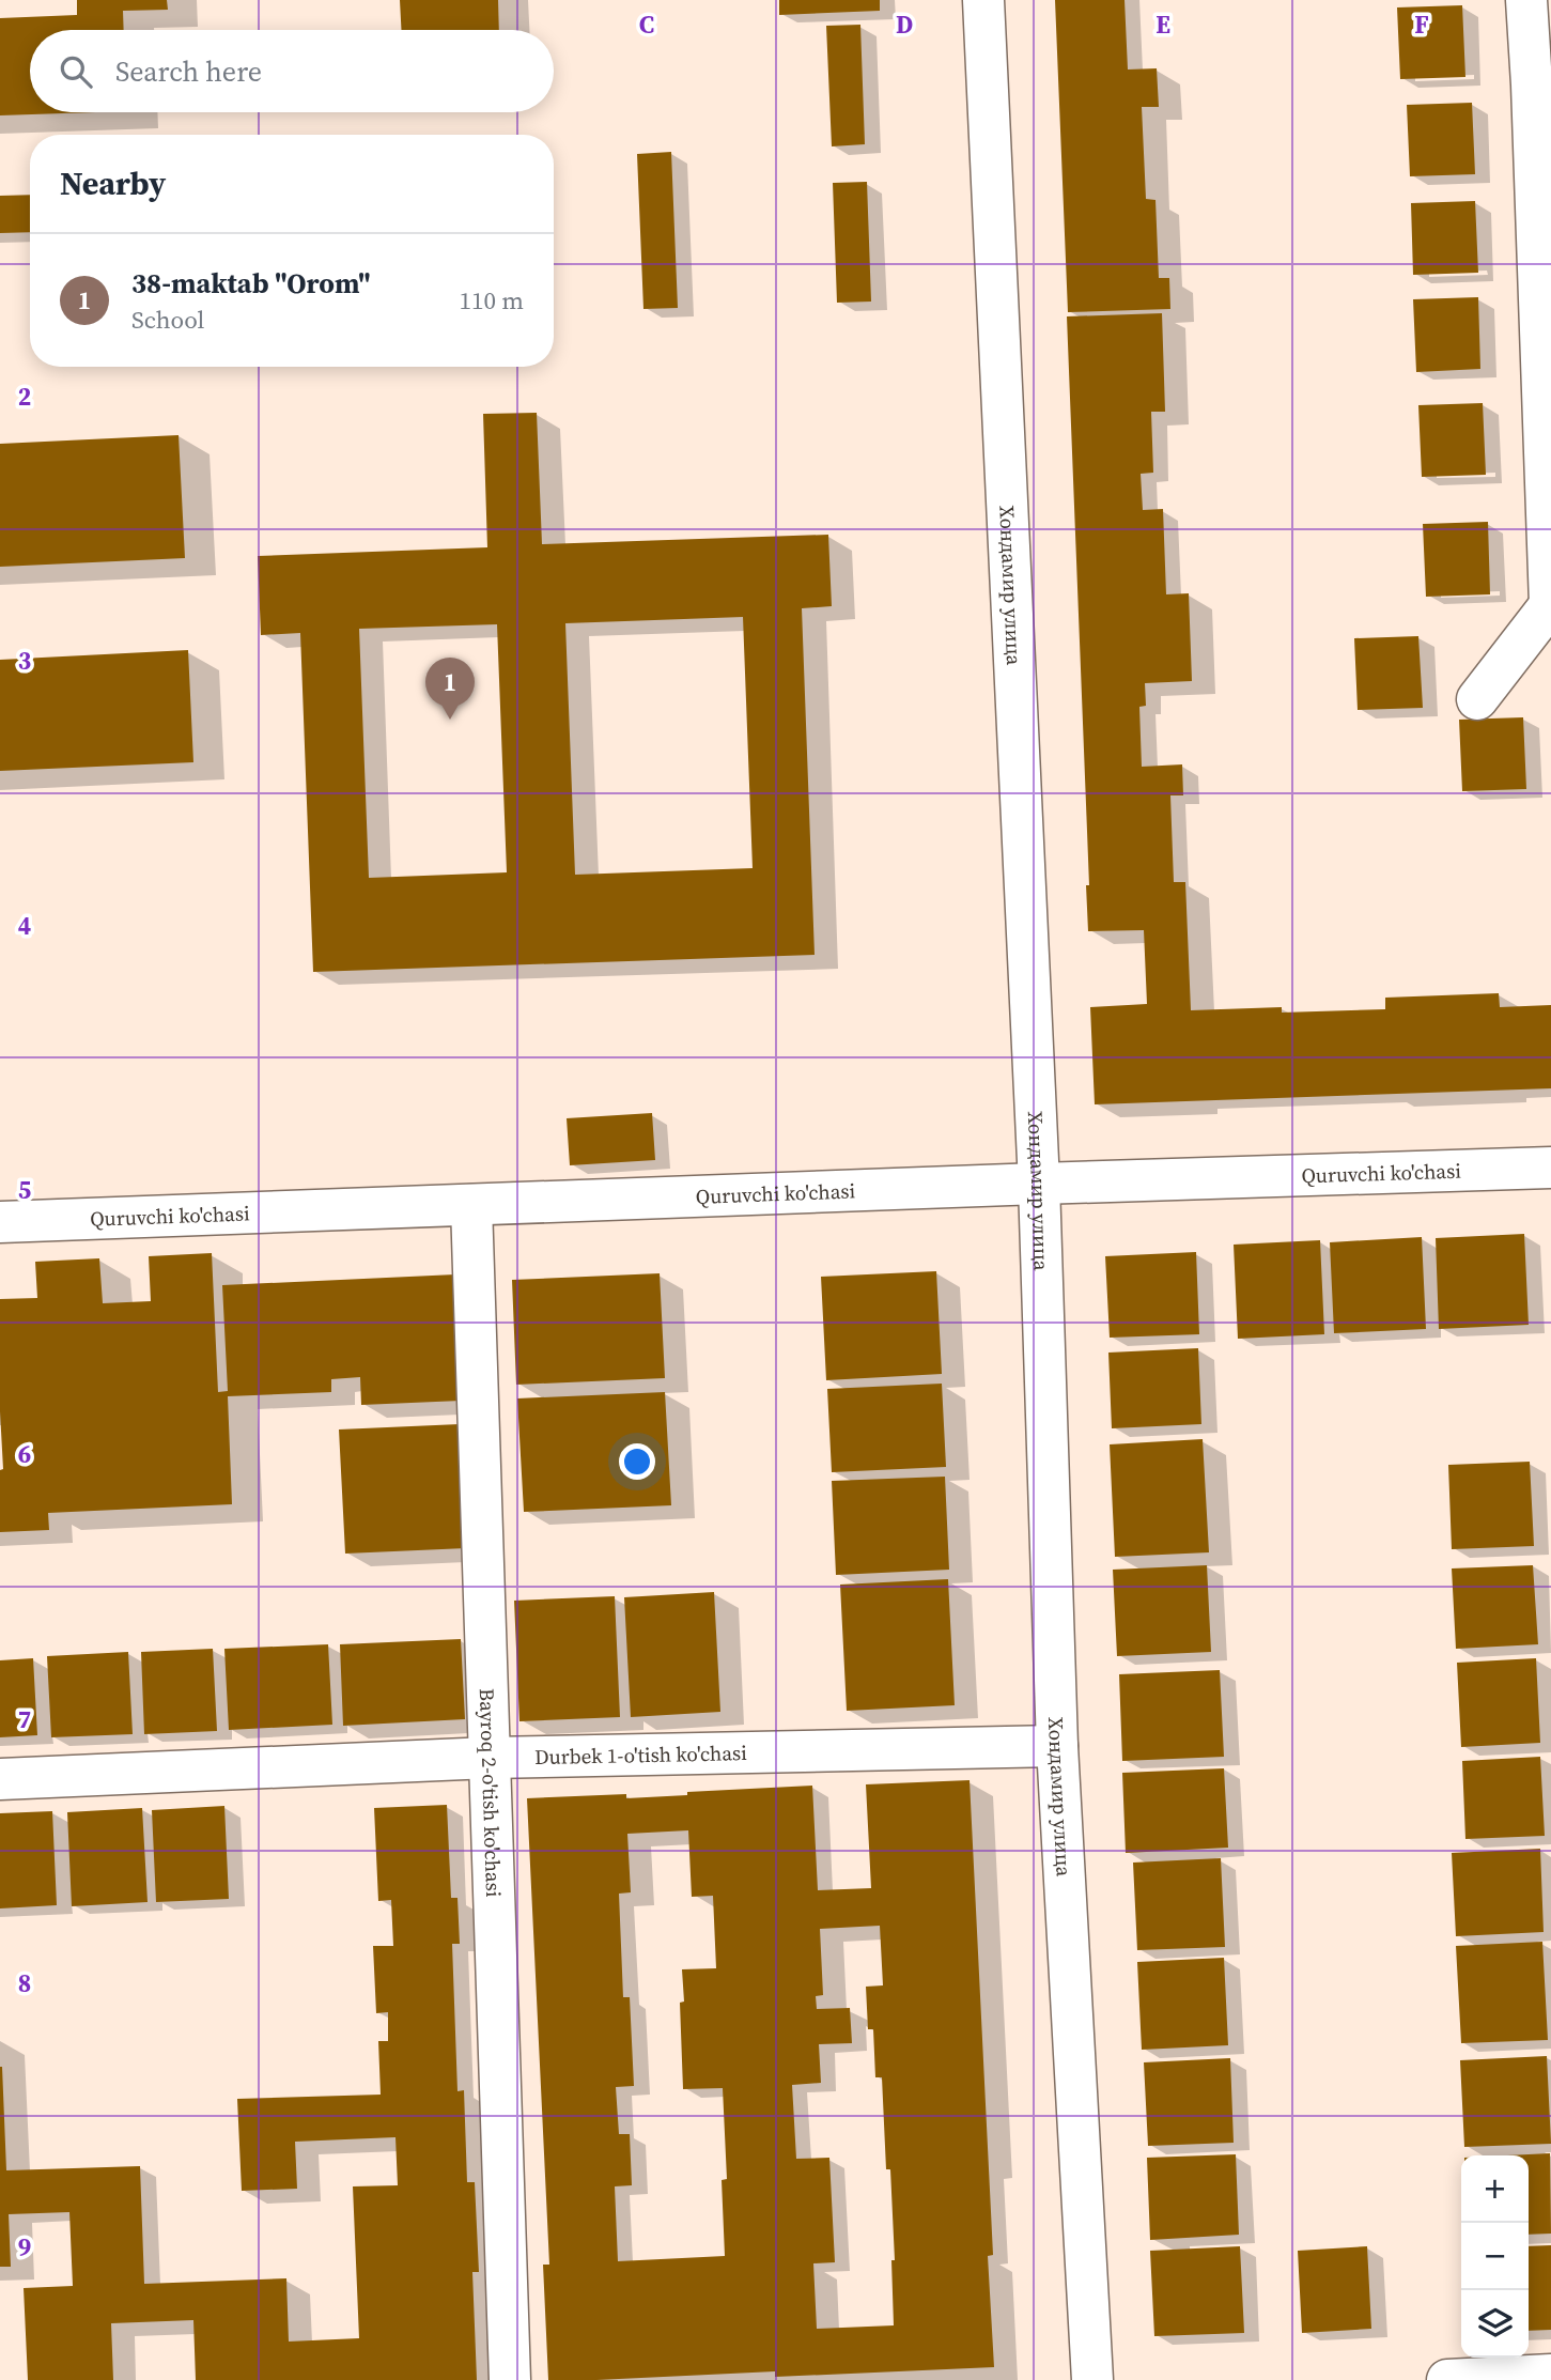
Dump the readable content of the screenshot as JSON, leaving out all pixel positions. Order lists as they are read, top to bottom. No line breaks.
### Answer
{"streets":{"street":["Хондамир улица","Quruvchi ko'chasi","Durbek 1-o'tish ko'chasi","Bayroq 2-o'tish ko'chasi"]},"crossings":[["Хондамир улица","Quruvchi ko'chasi"],["Хондамир улица","Durbek 1-o'tish ko'chasi"],["Quruvchi ko'chasi","Bayroq 2-o'tish ko'chasi"],["Durbek 1-o'tish ko'chasi","Bayroq 2-o'tish ko'chasi"]],"page":{"search":"Search here","heading":"Nearby","list":[{"mark":"1","name":"38-maktab \"Orom\"","note":"School","value":"110 m"}],"pins":"1","map_buttons":["+","−"]},"grid":{"columns":["C","D","E","F"],"rows":["2","3","4","5","6","7","8","9"]}}
